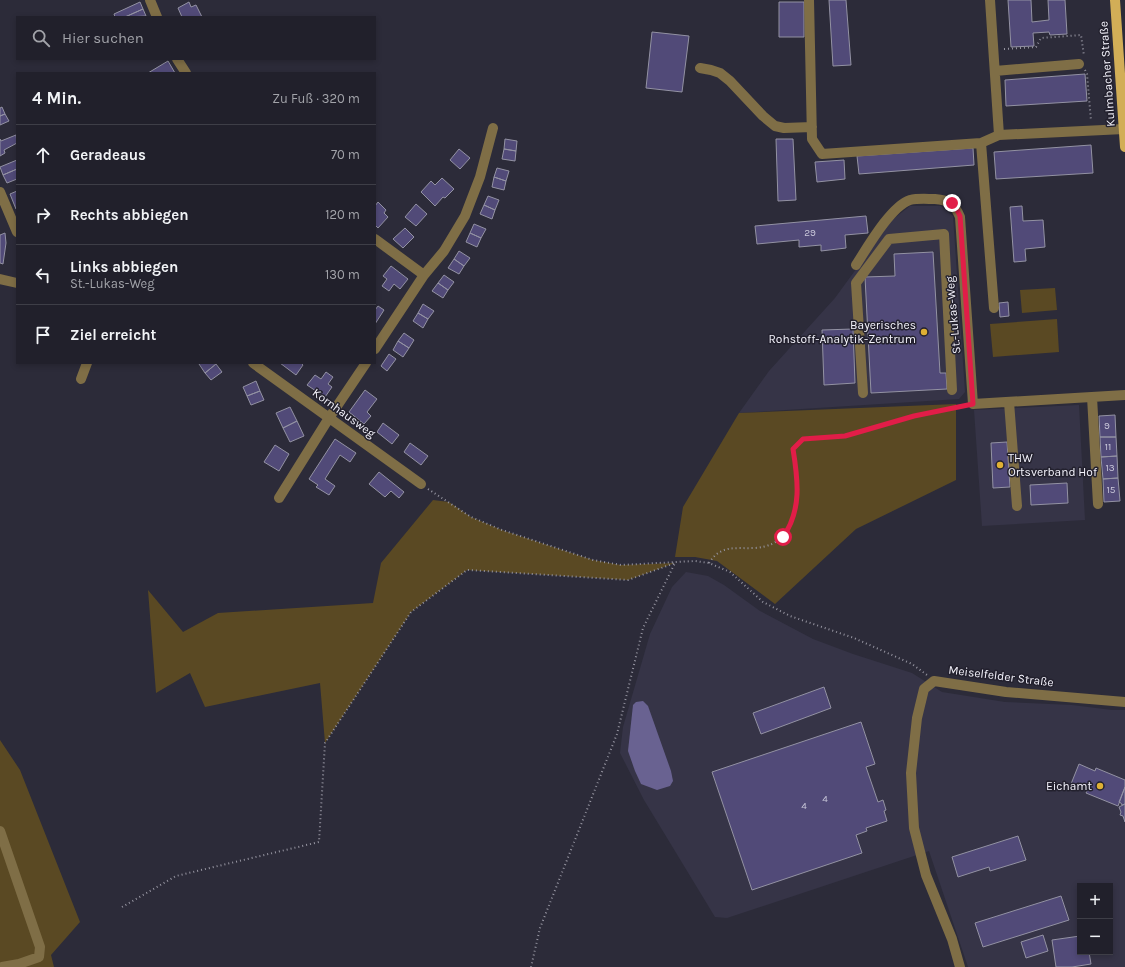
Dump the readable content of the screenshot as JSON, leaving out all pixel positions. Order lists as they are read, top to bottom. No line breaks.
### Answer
{"streets":{"main road":["Kulmbacher Straße"],"street":["St.-Lukas-Weg","Kornhausweg","Meiselfelder Straße"]},"places":["Bayerisches Rohstoff-Analytik-Zentrum","THW Ortsverband Hof","Eichamt"],"house_numbers":["29","9","11","13","15","4","4"],"page":{"search":"Hier suchen","heading":["4 Min.","Zu Fuß · 320 m"],"list":[["Geradeaus","70 m"],["Rechts abbiegen","120 m"],["Links abbiegen","St.-Lukas-Weg","130 m"],"Ziel erreicht"],"map_buttons":["+","−"]}}
